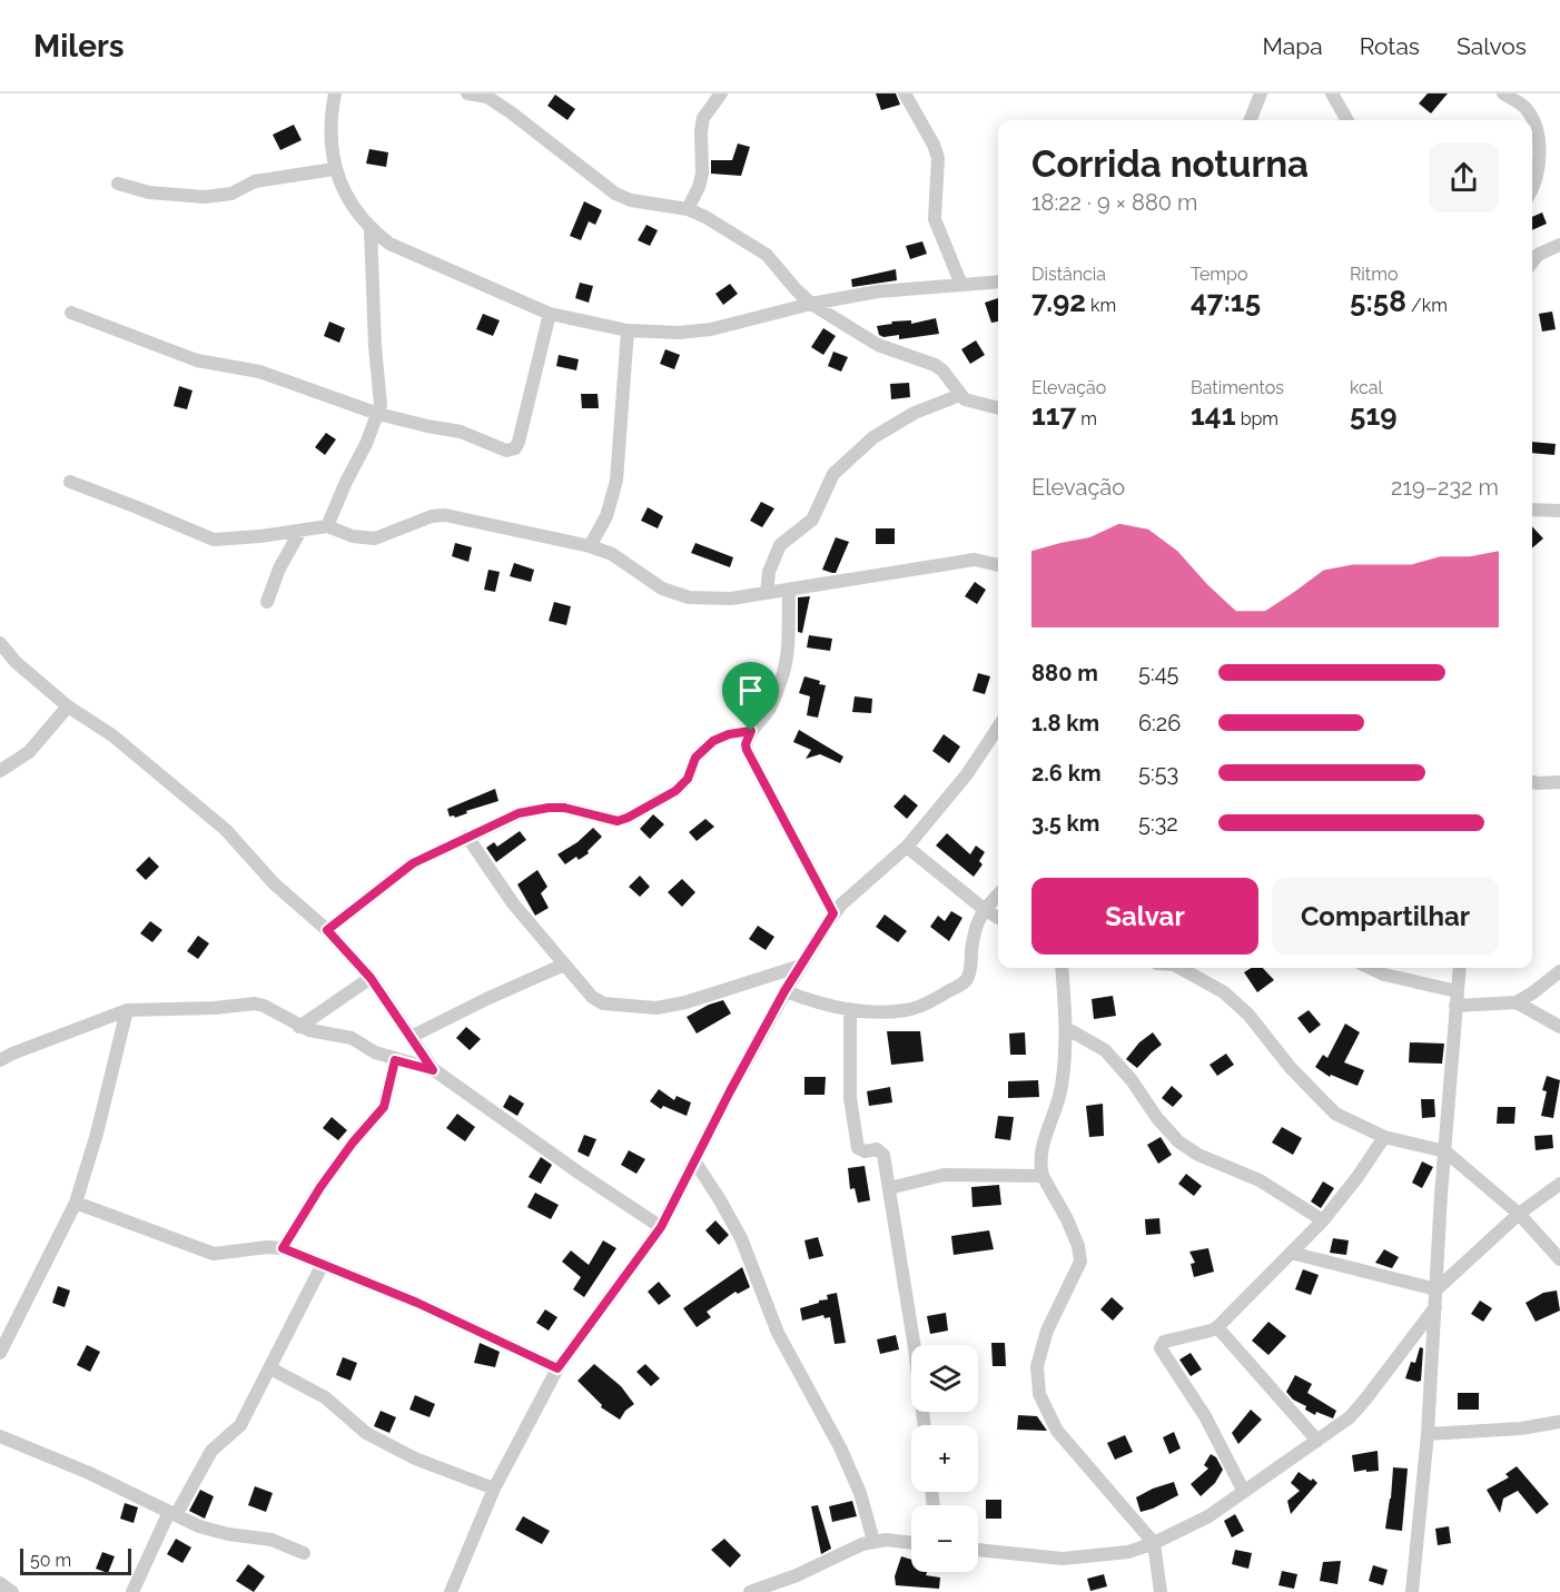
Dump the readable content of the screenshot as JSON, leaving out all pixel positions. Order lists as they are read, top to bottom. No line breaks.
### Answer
{"scale_bar":"50 m","page":{"header":"Milers","nav":["Mapa","Rotas","Salvos"],"heading":["Corrida noturna","18:22 · 9 × 880 m"],"stats":[["Distância","7.92 km"],["Tempo","47:15"],["Ritmo","5:58 /km"],["Elevação","117 m"],["Batimentos","141 bpm"],["kcal","519"]],"chart":["Elevação","219–232 m"],"list":[{"name":"880 m","note":"5:45"},{"name":"1.8 km","note":"6:26"},{"name":"2.6 km","note":"5:53"},{"name":"3.5 km","note":"5:32"}],"buttons":["Salvar","Compartilhar"],"map_buttons":["+","−"],"scale":"50 m"}}
